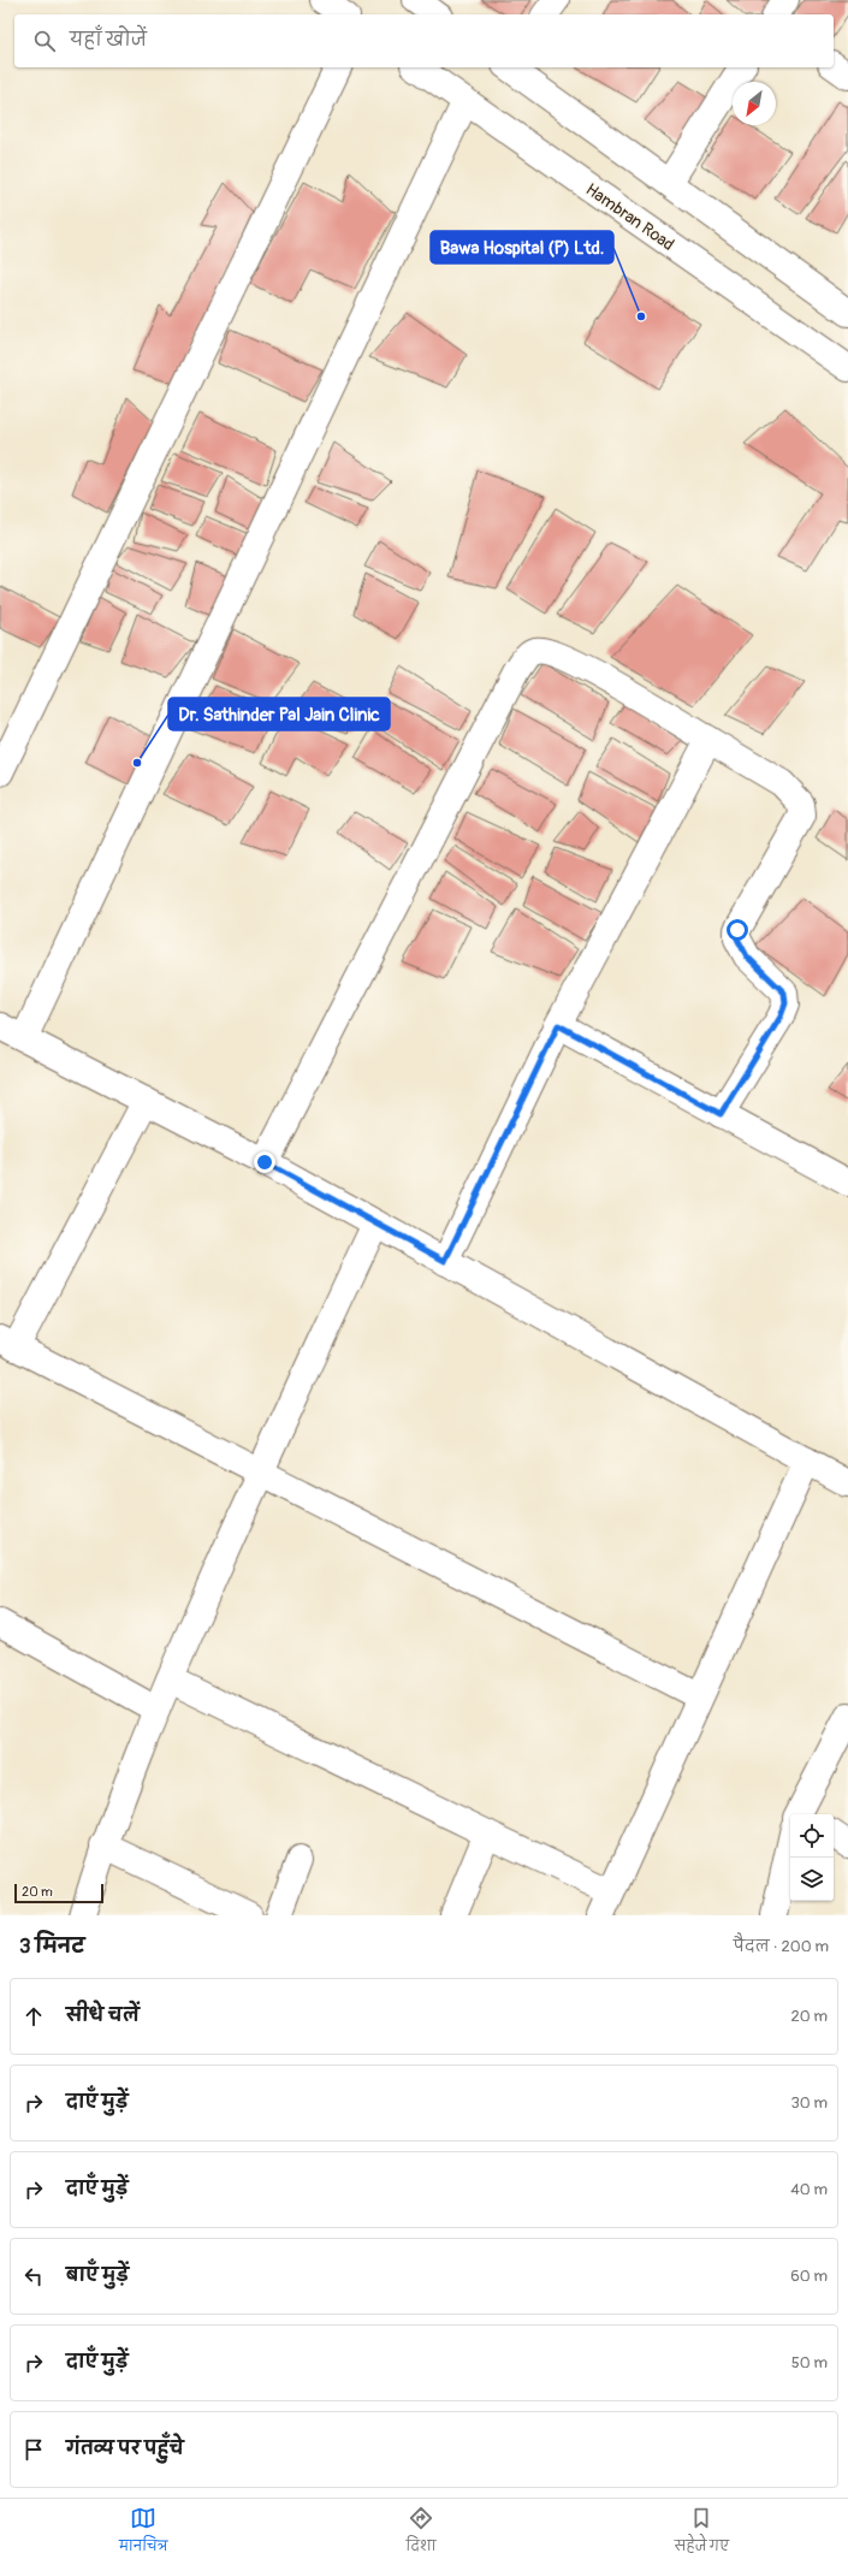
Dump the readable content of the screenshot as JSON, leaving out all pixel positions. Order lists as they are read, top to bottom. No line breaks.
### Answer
{"streets":{"street":["Hambran Road"]},"places":["Bawa Hospital (P) Ltd.","Dr. Sathinder Pal Jain Clinic"],"scale_bar":"20 m","north":"bottom left","page":{"search":"यहाँ खोजें","scale":"20 m","heading":["3 मिनट","पैदल · 200 m"],"list":[["सीधे चलें","20 m"],["दाएँ मुड़ें","30 m"],["दाएँ मुड़ें","40 m"],["बाएँ मुड़ें","60 m"],["दाएँ मुड़ें","50 m"],"गंतव्य पर पहुँचे"],"nav":["मानचित्र","दिशा","सहेजे गए"]}}
